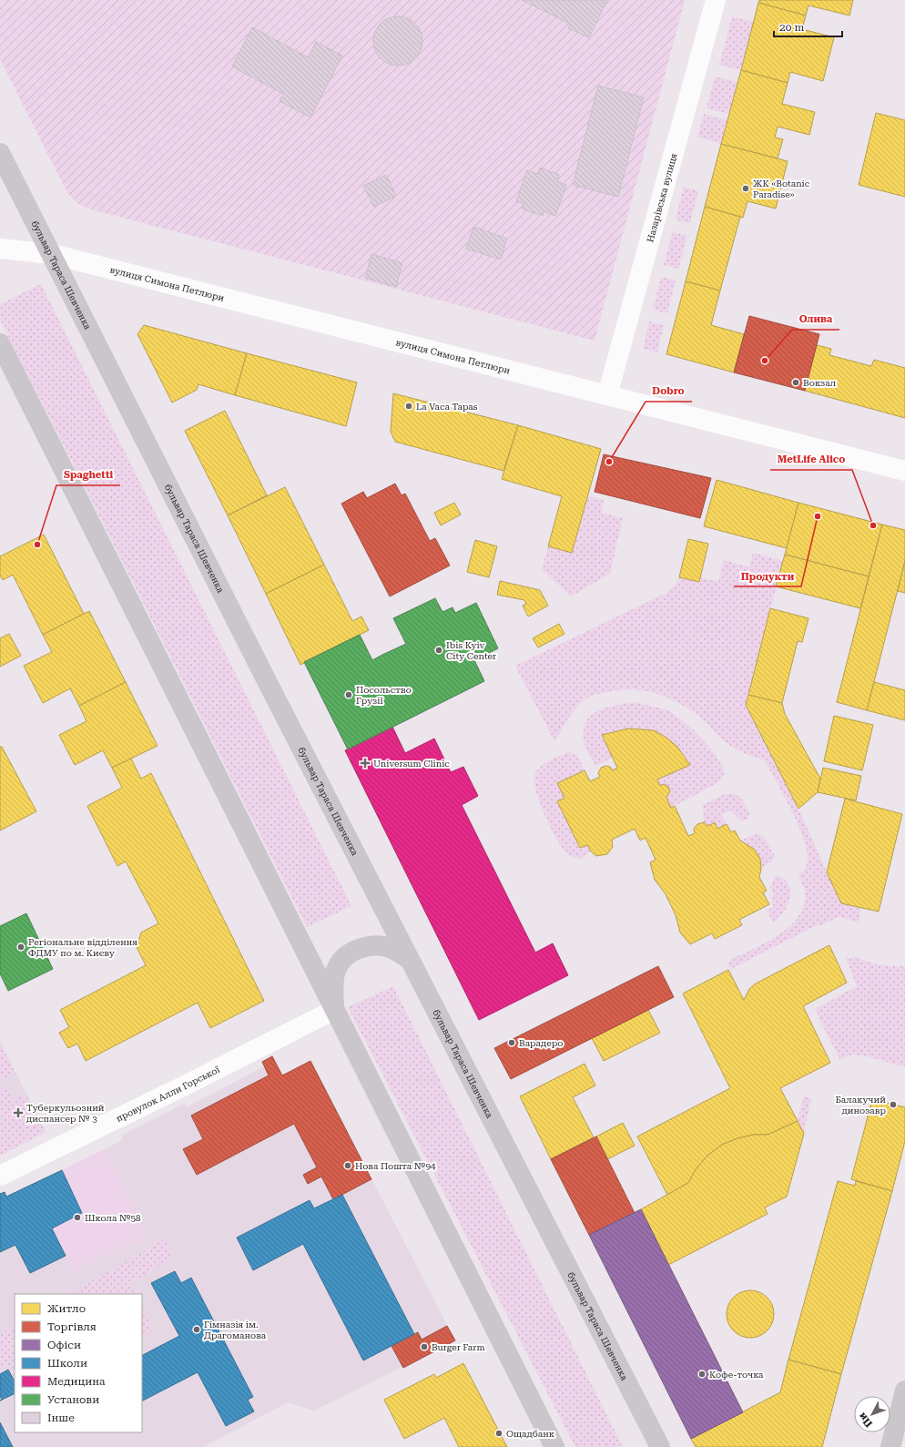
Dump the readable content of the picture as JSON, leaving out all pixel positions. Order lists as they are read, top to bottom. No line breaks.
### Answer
{"streets":{"main road":["Назарівська вулиця","бульвар Тараса Шевченка","вулиця Симона Петлюри","провулок Алли Горської"]},"crossings":[["Назарівська вулиця","вулиця Симона Петлюри"],["бульвар Тараса Шевченка","вулиця Симона Петлюри"]],"places":{"other":["ЖК «Botanic Paradise»","Олива","Вокзал","La Vaca Tapas","Dobro","Продукти","MetLife Alico","Spaghetti","Ibis Kyiv City Center","Посольство Грузії","Регіональне відділення ФДМУ по м. Києву","Варадеро","Балакучий динозавр","Нова Пошта №94","Школа №58","Гімназія ім. Драгоманова","Burger Farm","Кофе-точка","Ощадбанк"],"health":["Universum Clinic","Туберкульозний диспансер № 3"]},"legend":["Житло","Торгівля","Офіси","Школи","Медицина","Установи","Інше"],"scale_bar":"20 m","north":"bottom left"}
